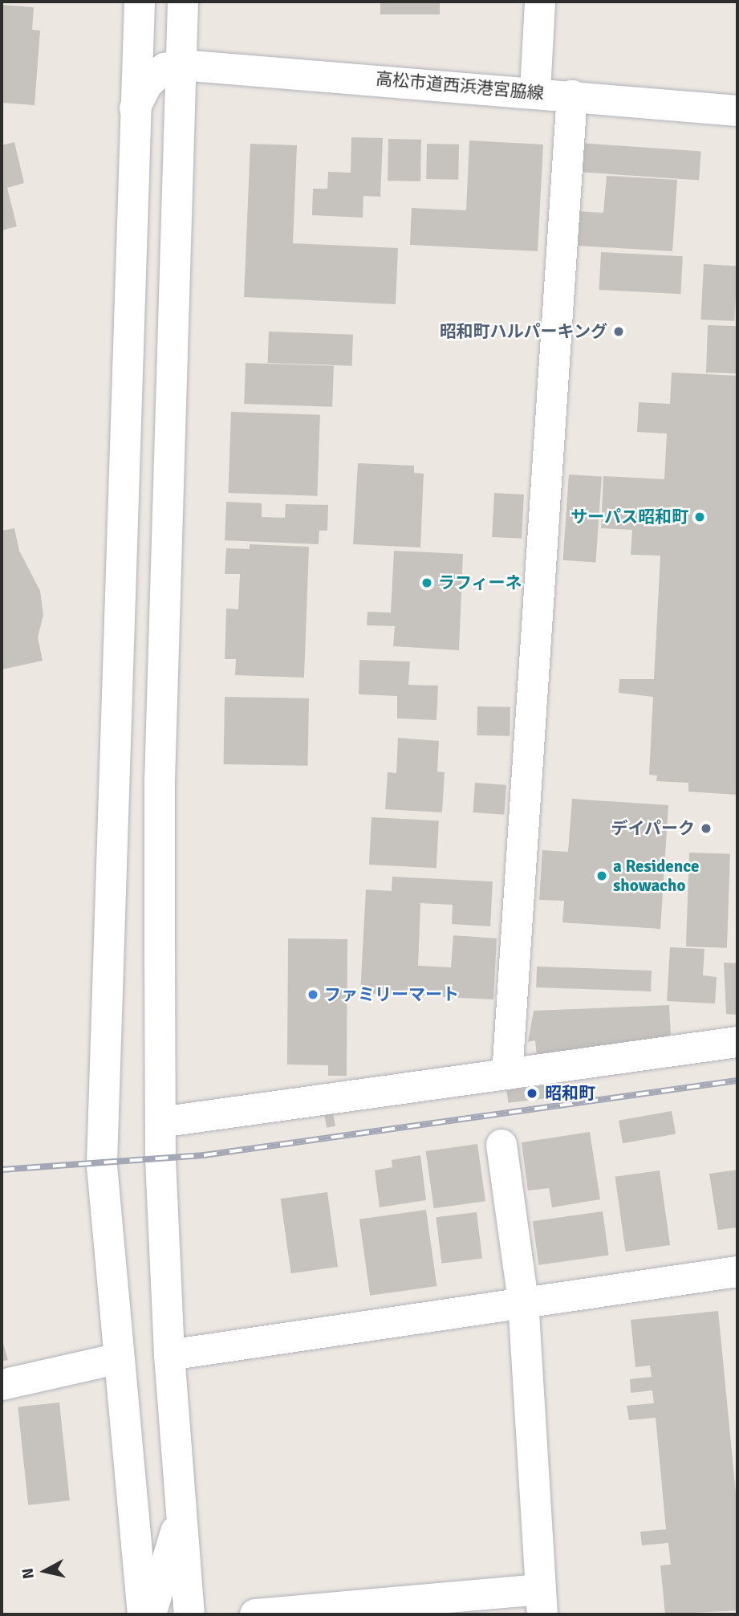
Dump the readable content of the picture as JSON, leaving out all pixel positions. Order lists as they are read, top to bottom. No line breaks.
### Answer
{"streets":{"street":["高松市道西浜港宮脇線"]},"places":["昭和町ハルパーキング","サーパス昭和町","ラフィーネ","デイパーク","a Residence showacho","ファミリーマート","昭和町"],"north":"left"}
